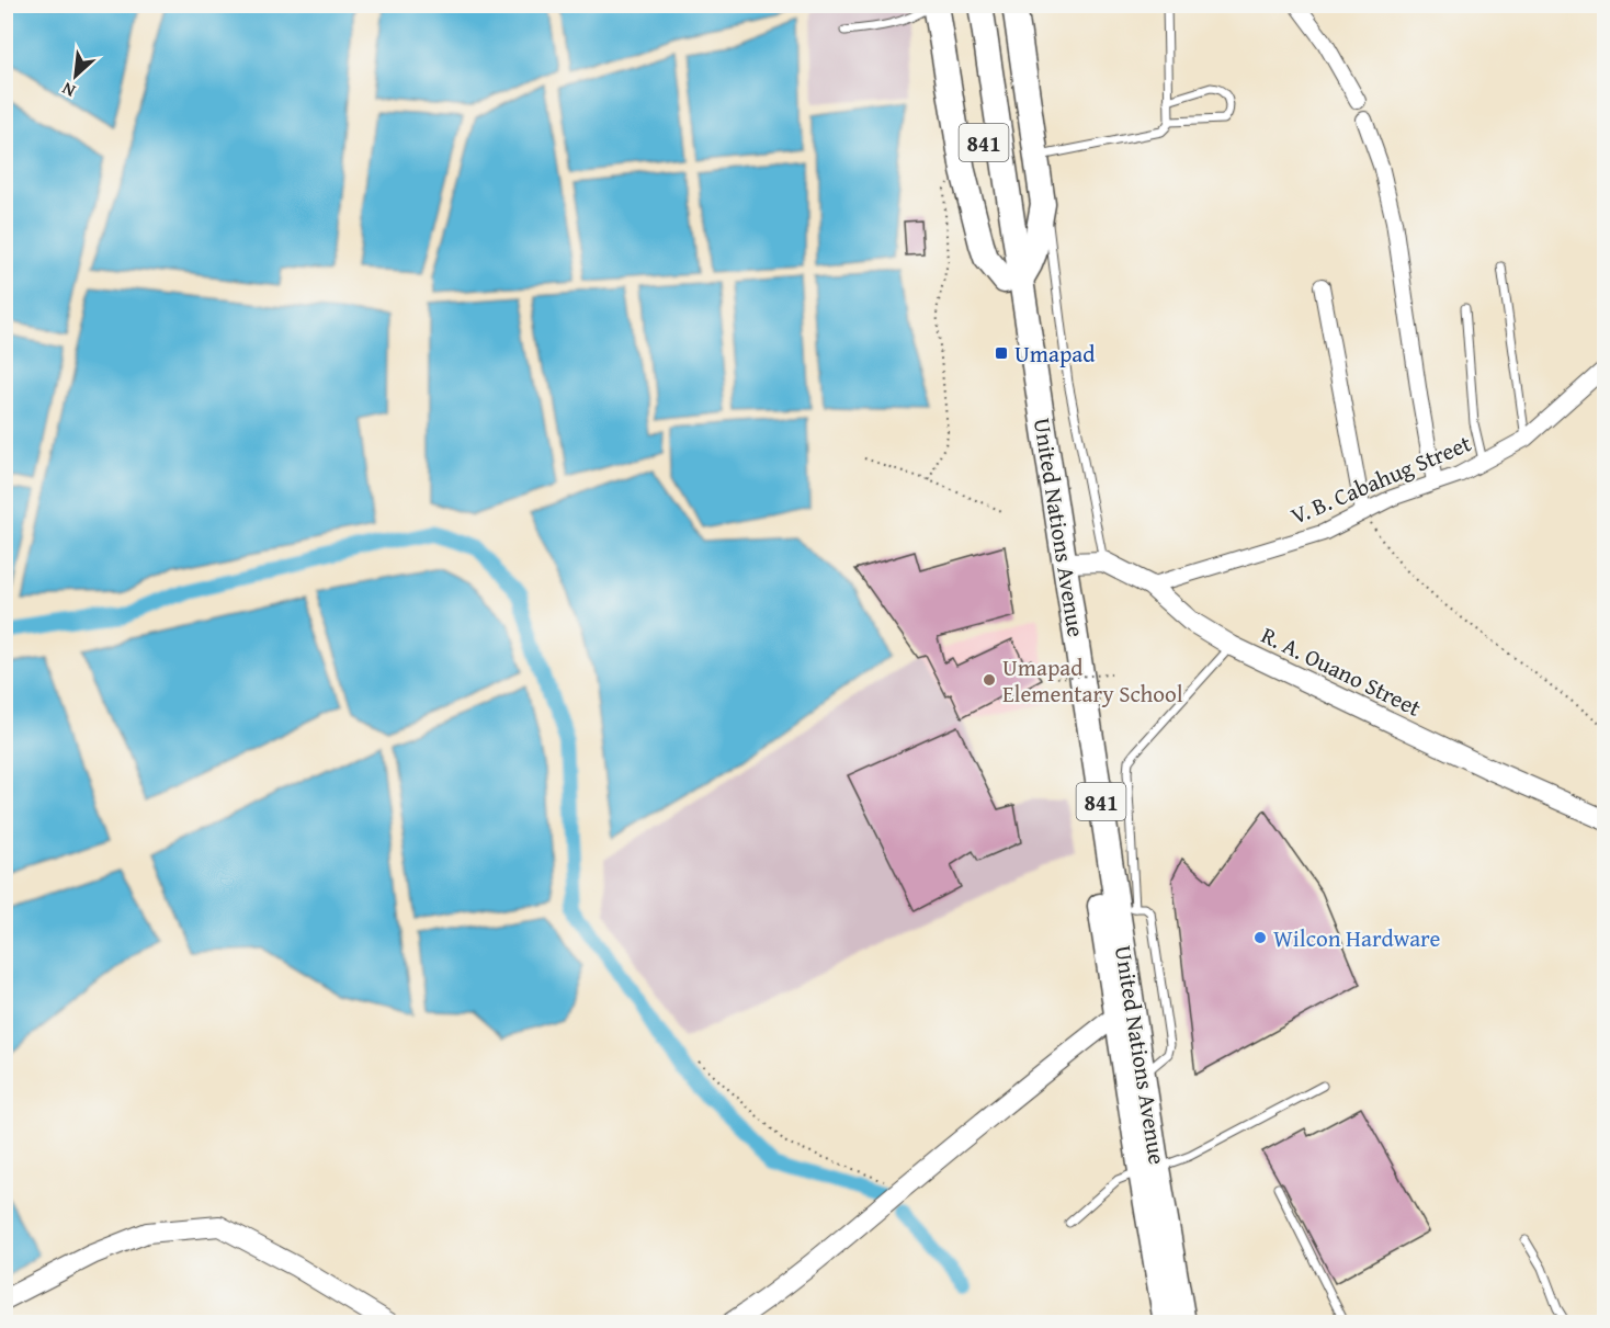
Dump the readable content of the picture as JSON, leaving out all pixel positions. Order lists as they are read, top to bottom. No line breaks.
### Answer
{"streets":{"main road":["841","United Nations Avenue"],"street":["V. B. Cabahug Street","R. A. Ouano Street"]},"crossings":[["V. B. Cabahug Street","R. A. Ouano Street"],["United Nations Avenue","R. A. Ouano Street"]],"places":{"transit":["Umapad"],"other":["Umapad Elementary School","Wilcon Hardware"]},"north":"bottom left"}
